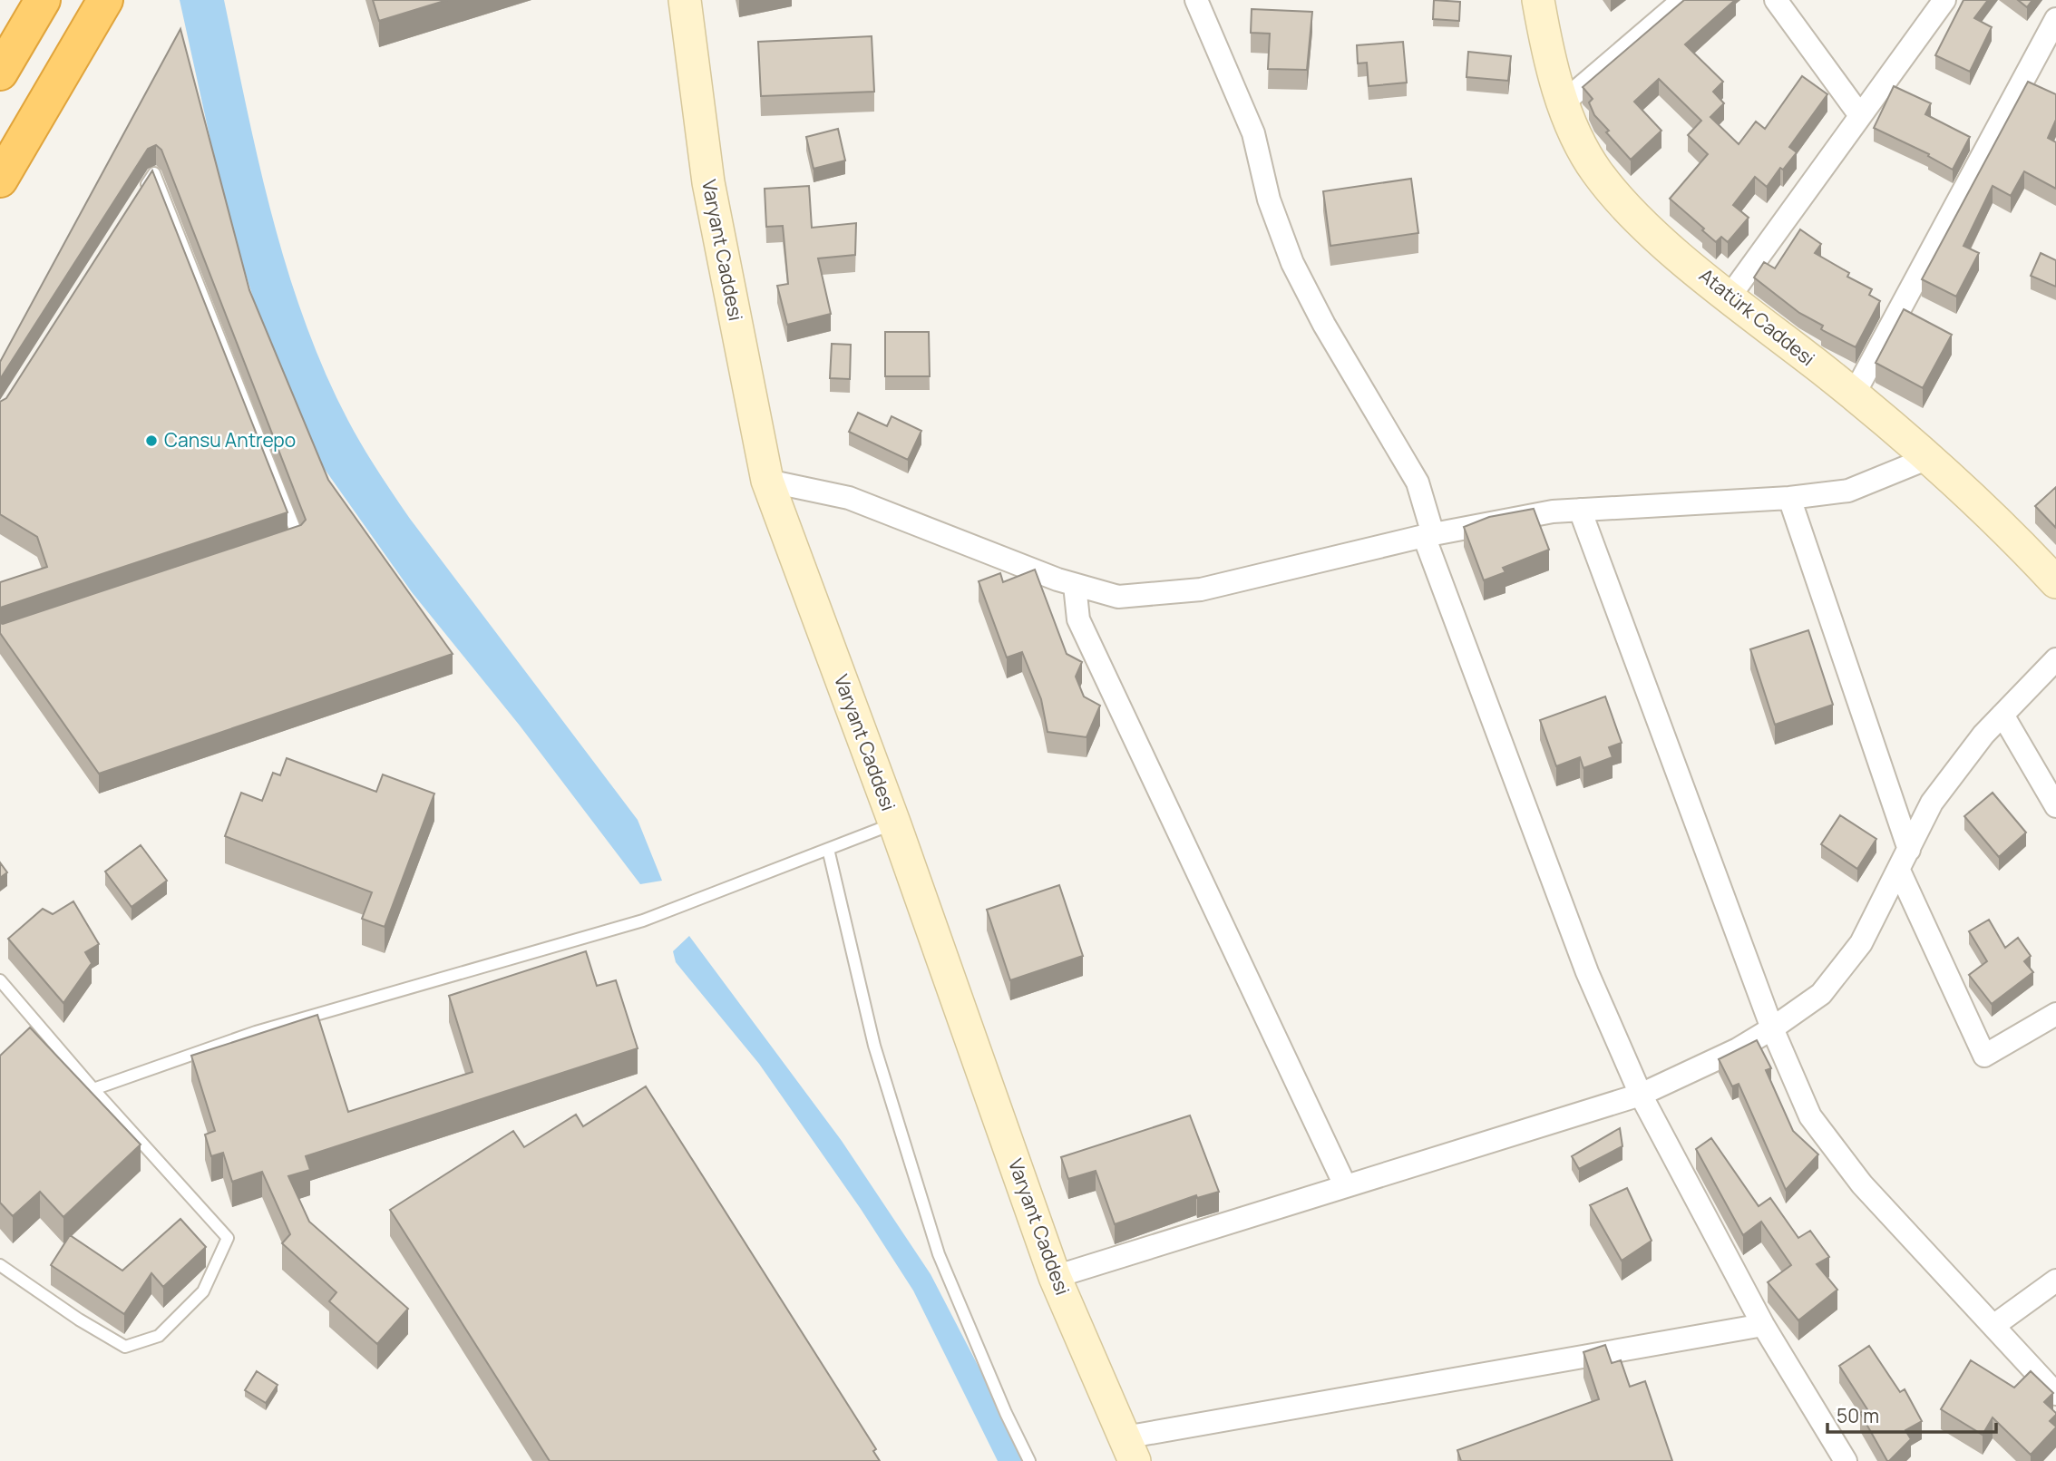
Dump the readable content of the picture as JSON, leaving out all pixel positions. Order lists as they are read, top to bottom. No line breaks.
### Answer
{"streets":{"street":["Varyant Caddesi","Atatürk Caddesi"]},"places":["Cansu Antrepo"],"scale_bar":"50 m"}
